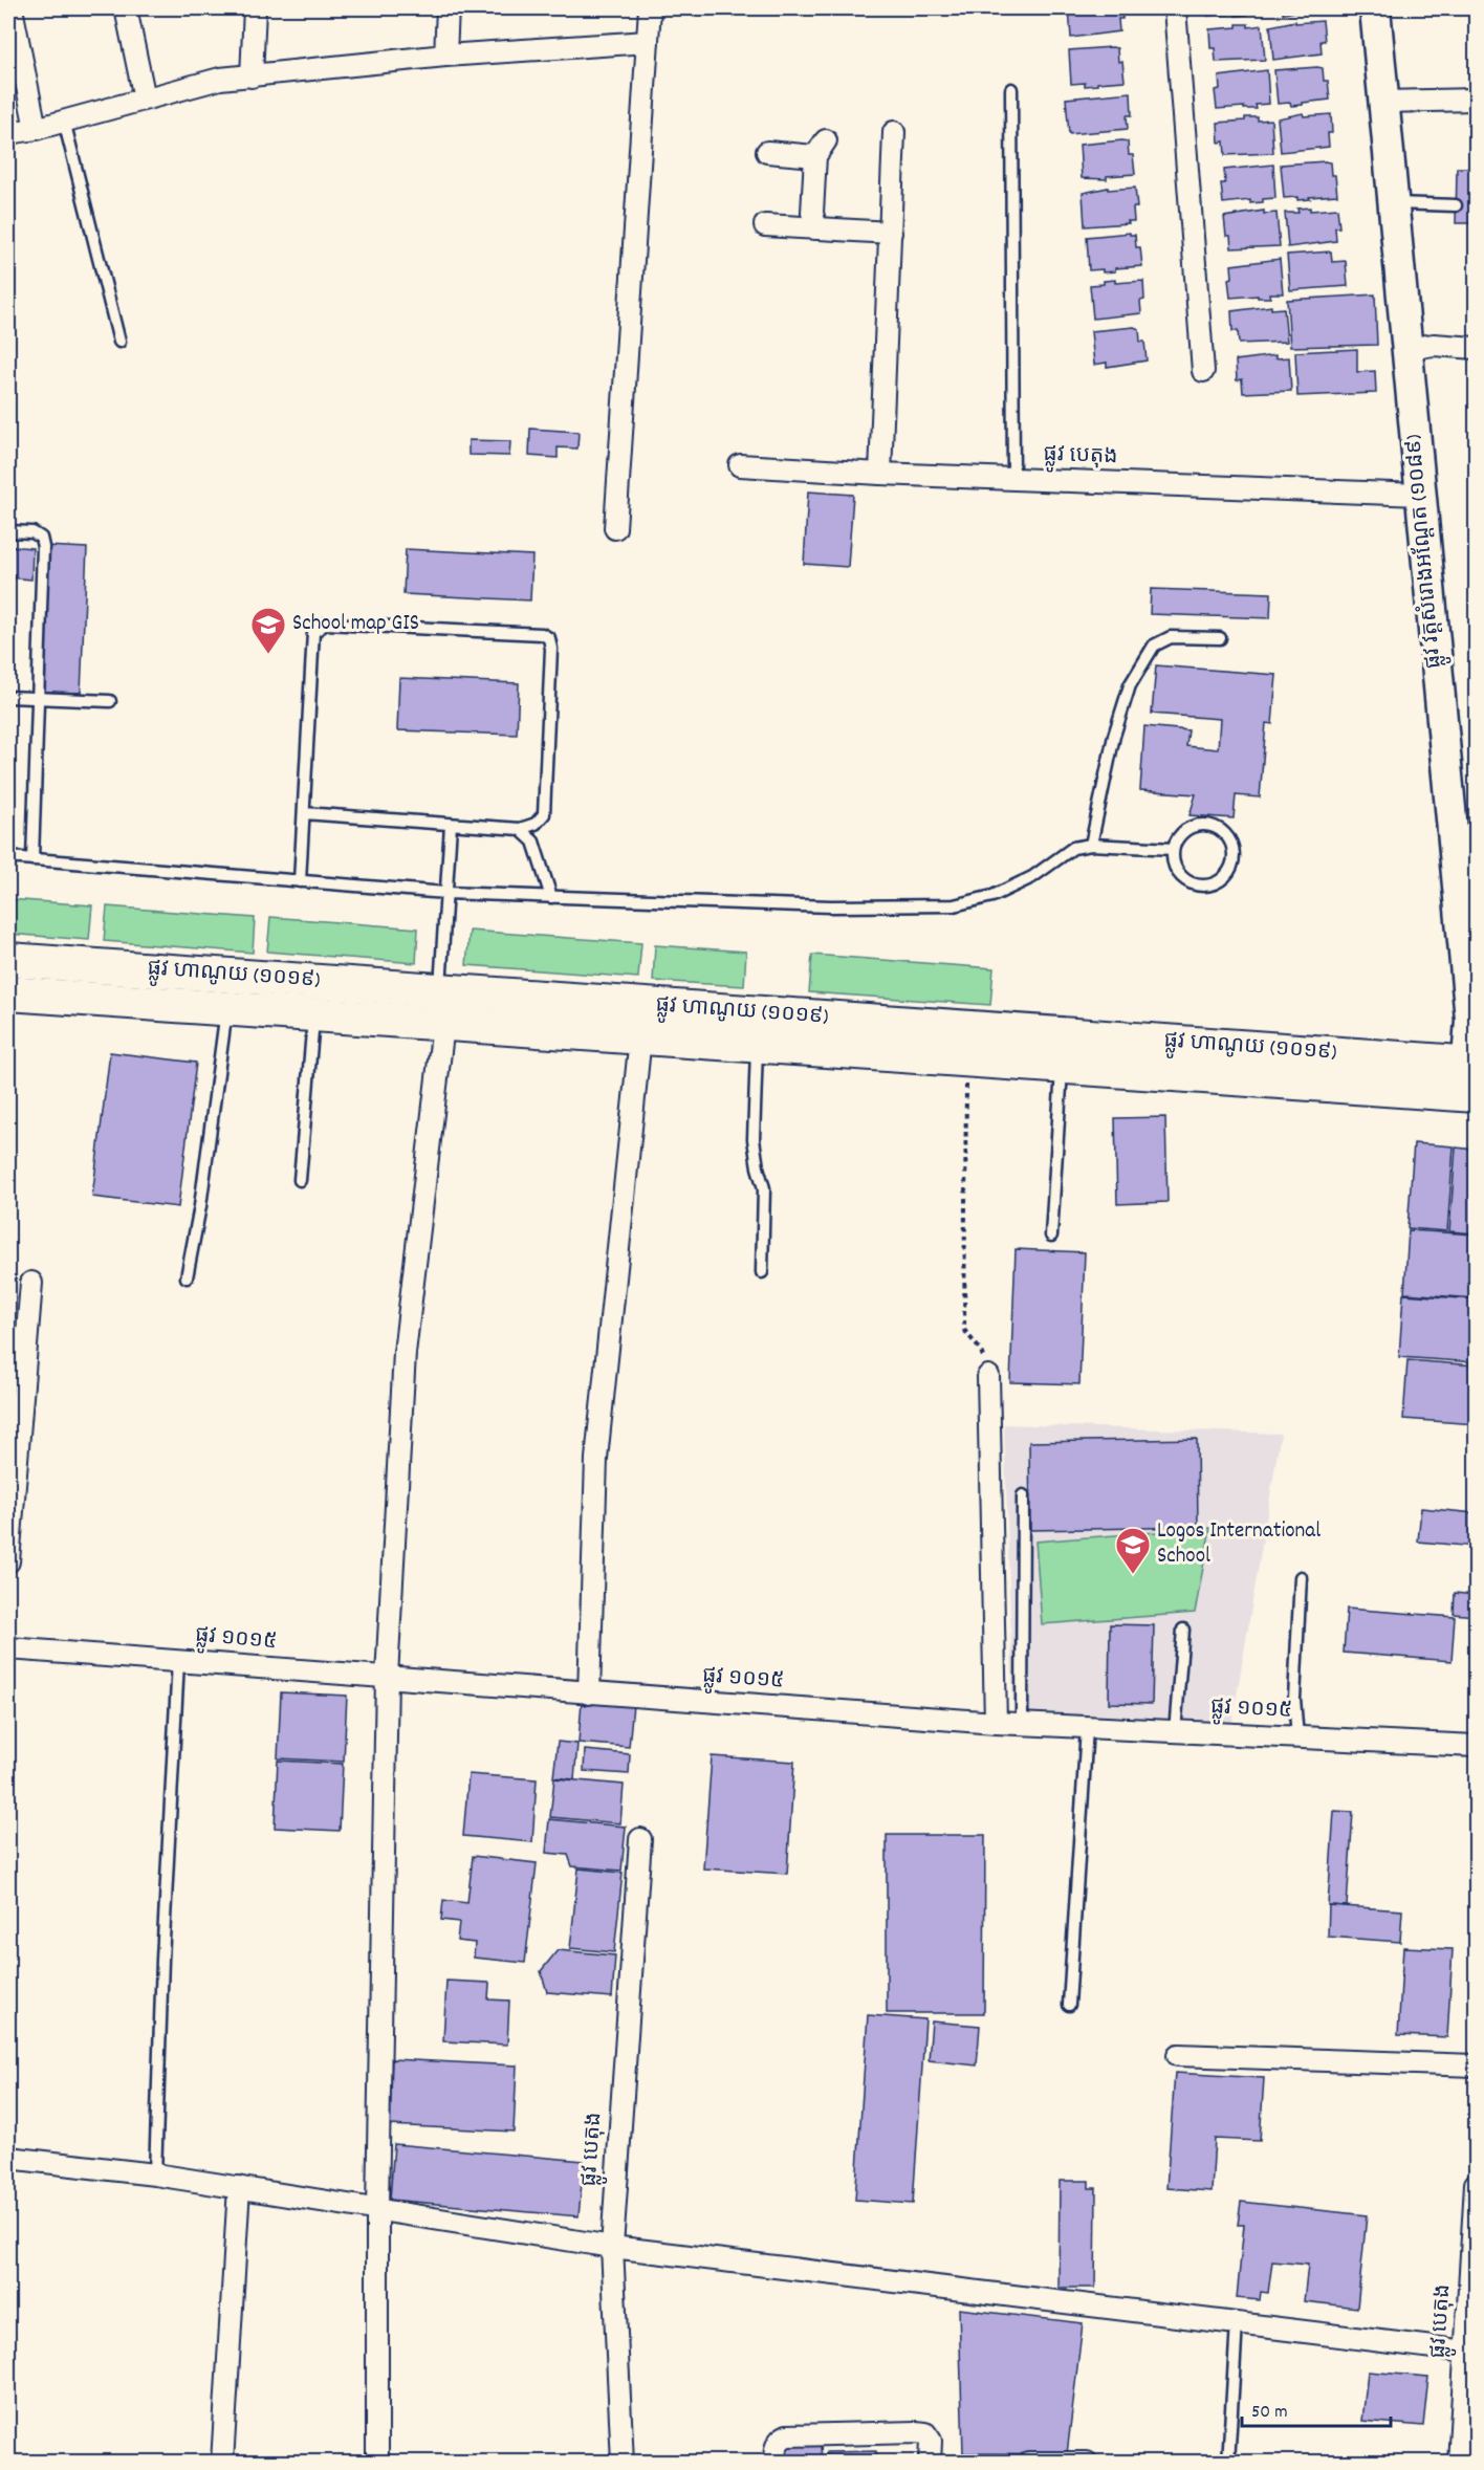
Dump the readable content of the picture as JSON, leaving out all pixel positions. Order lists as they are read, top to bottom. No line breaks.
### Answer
{"streets":{"main road":["ផ្លូវ វត្តសំរោងអណ្ដែត (១០៨៩)","ផ្លូវ ហាណូយ (១០១៩)"],"street":["ផ្លូវ បេតុង","ផ្លូវ ១០១៥"]},"crossings":[["ផ្លូវ បេតុង","ផ្លូវ វត្តសំរោងអណ្ដែត (១០៨៩)"],["ផ្លូវ វត្តសំរោងអណ្ដែត (១០៨៩)","ផ្លូវ ហាណូយ (១០១៩)"]],"places":{"school or university":["School map GIS","Logos International School"]},"scale_bar":"50 m"}
